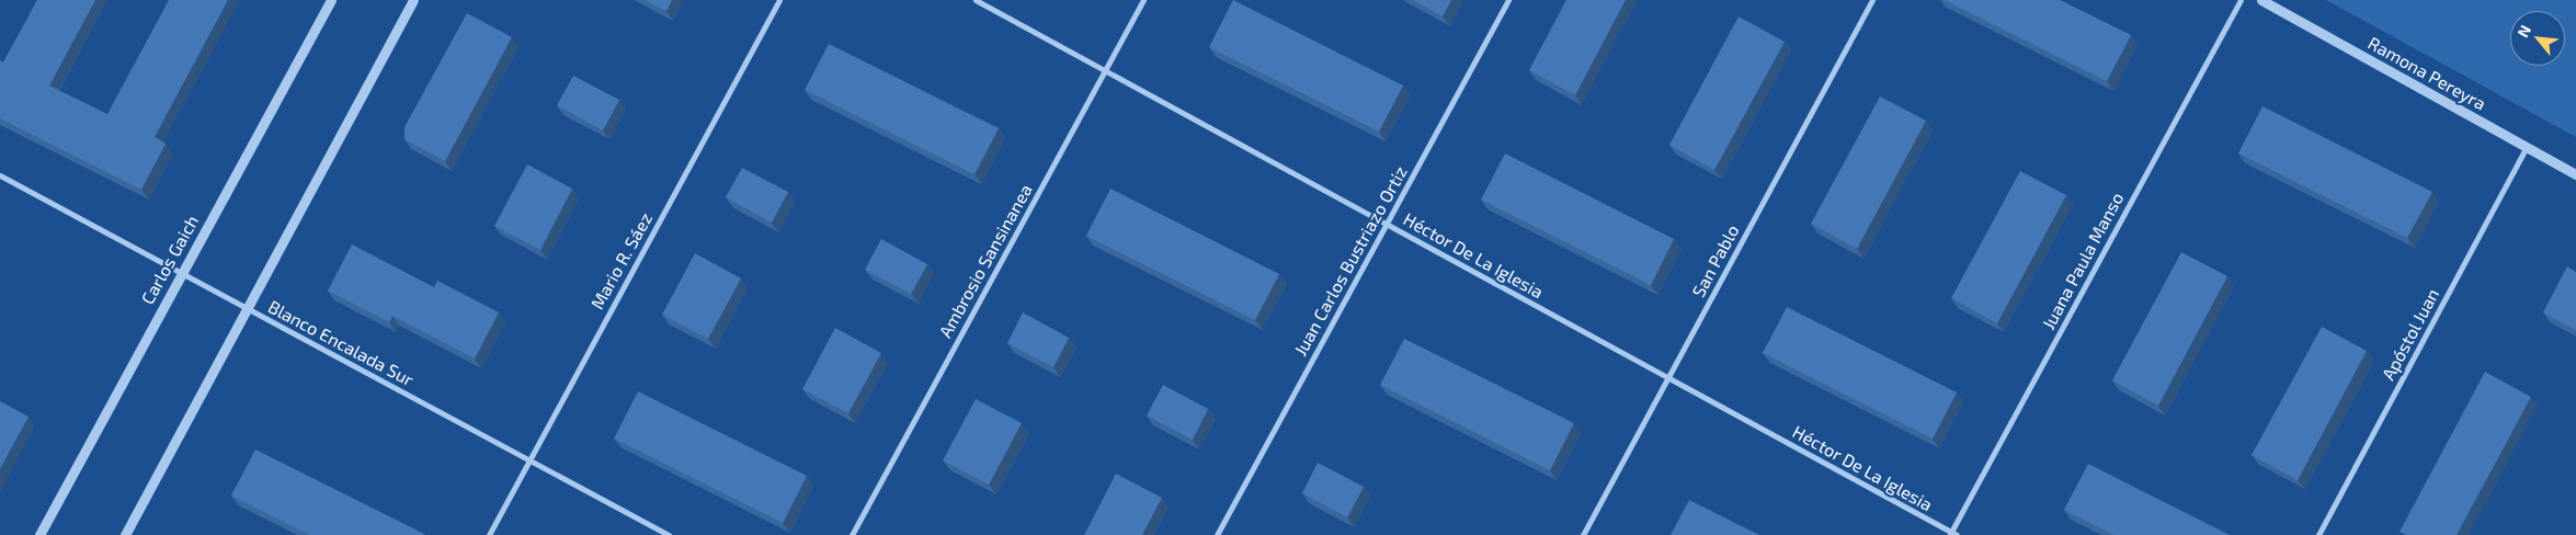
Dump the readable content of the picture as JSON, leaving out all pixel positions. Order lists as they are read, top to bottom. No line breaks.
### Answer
{"streets":{"street":["Ramona Pereyra","Héctor De La Iglesia","Carlos Gaich","Mario R. Sáez","Ambrosio Sansinanea","Juan Carlos Bustriazo Ortiz","San Pablo","Juana Paula Manso","Apóstol Juan","Blanco Encalada Sur"]},"crossings":[["Ramona Pereyra","Apóstol Juan"],["Héctor De La Iglesia","Ambrosio Sansinanea"],["Héctor De La Iglesia","Juan Carlos Bustriazo Ortiz"],["Héctor De La Iglesia","San Pablo"],["Héctor De La Iglesia","Juana Paula Manso"],["Carlos Gaich","Blanco Encalada Sur"],["Mario R. Sáez","Blanco Encalada Sur"]],"north":"top left"}
